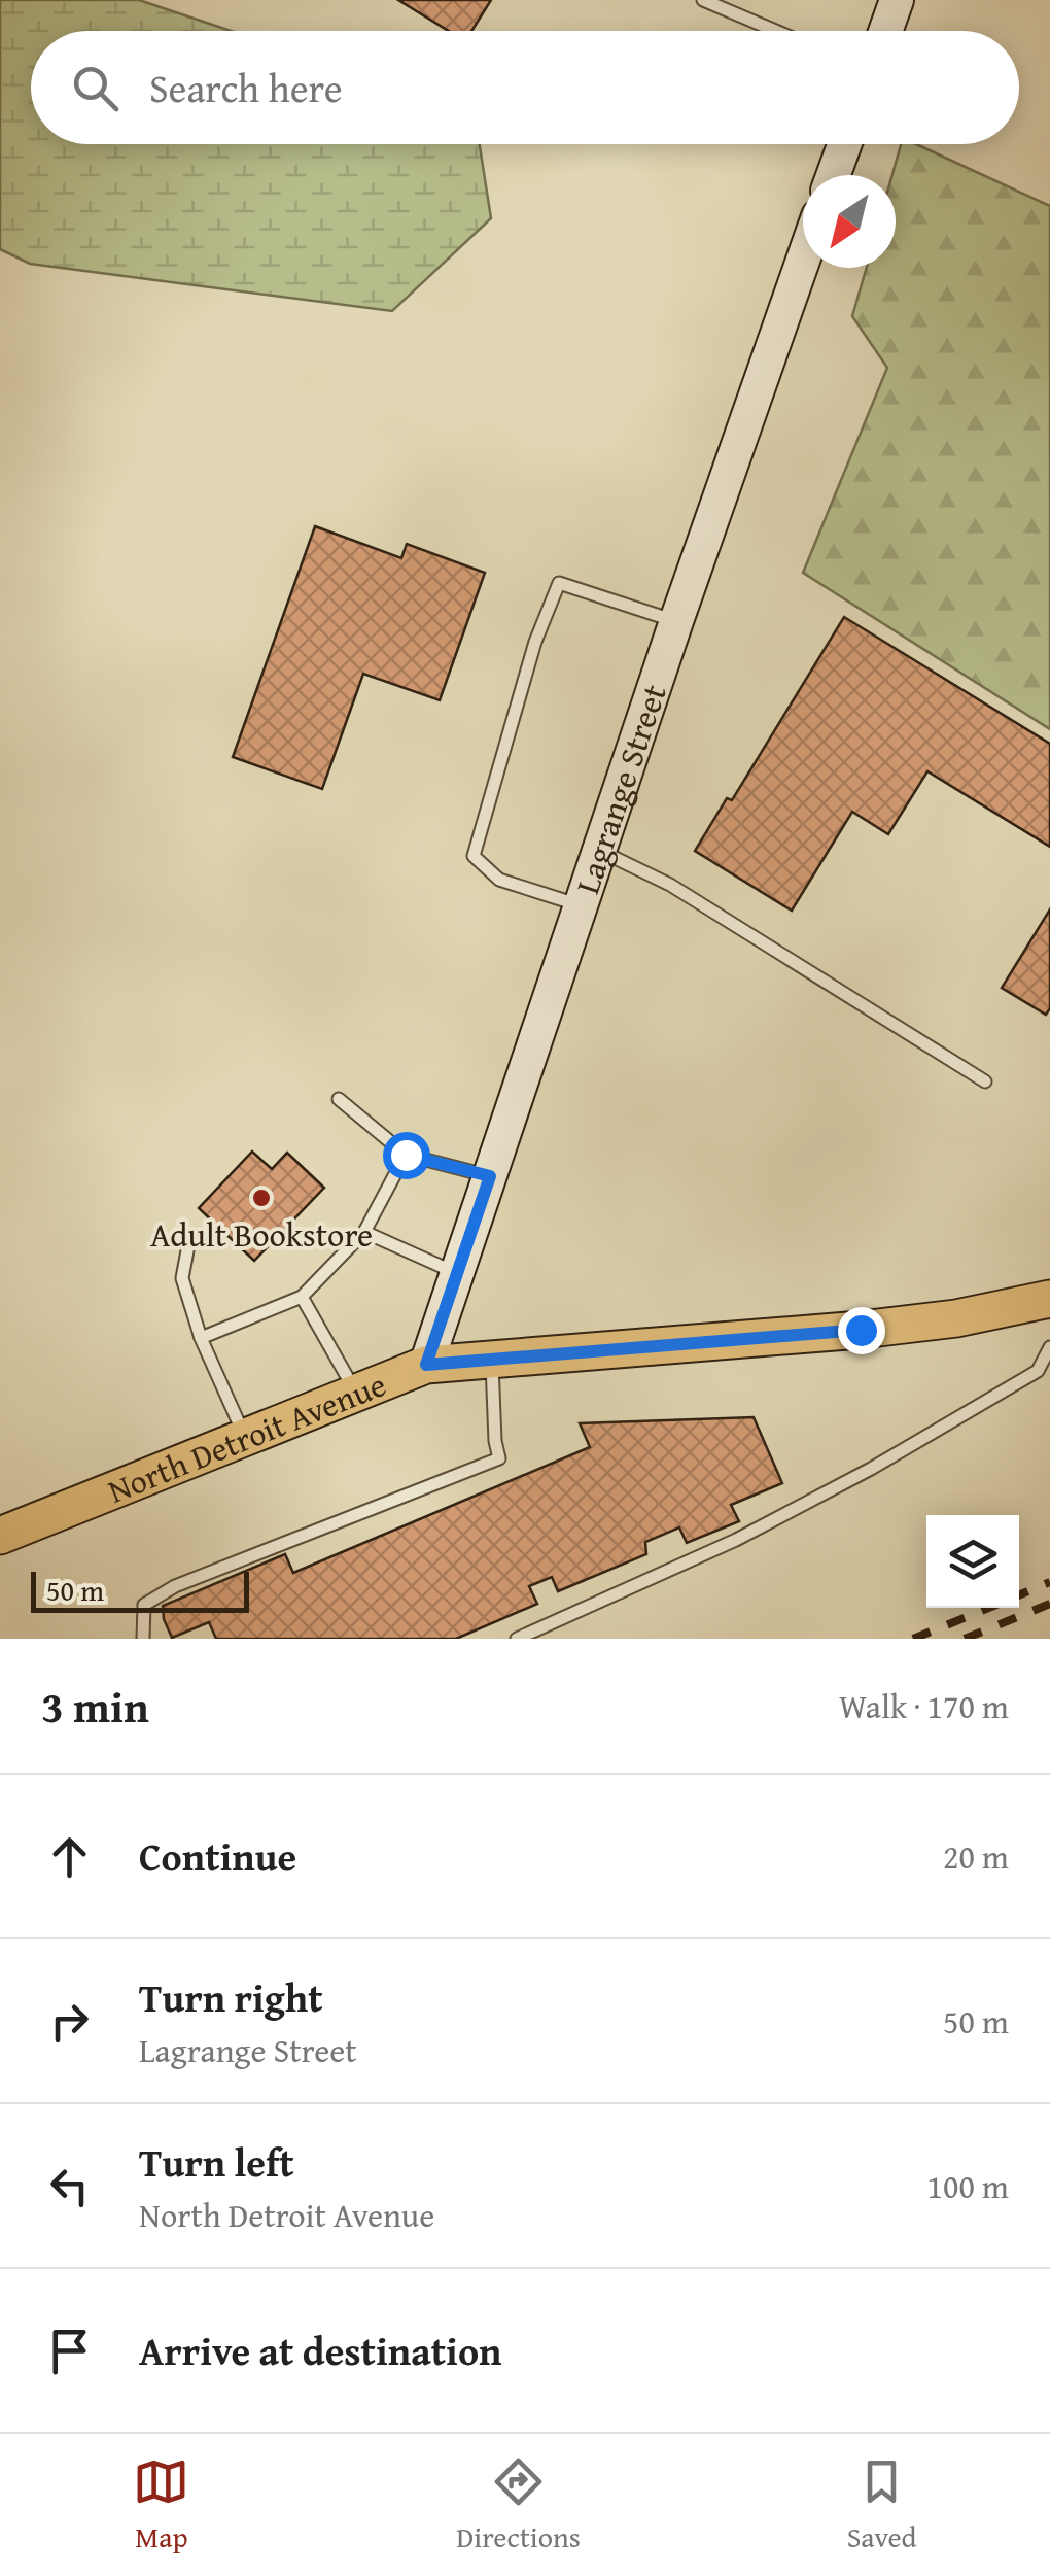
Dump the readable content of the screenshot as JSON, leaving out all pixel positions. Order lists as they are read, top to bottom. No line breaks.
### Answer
{"streets":{"main road":["Lagrange Street","North Detroit Avenue"]},"crossings":[["Lagrange Street","North Detroit Avenue"]],"places":["Adult Bookstore"],"scale_bar":"50 m","north":"bottom left","page":{"search":"Search here","scale":"50 m","heading":["3 min","Walk · 170 m"],"list":[["Continue","20 m"],["Turn right","Lagrange Street","50 m"],["Turn left","North Detroit Avenue","100 m"],"Arrive at destination"],"nav":["Map","Directions","Saved"]}}
